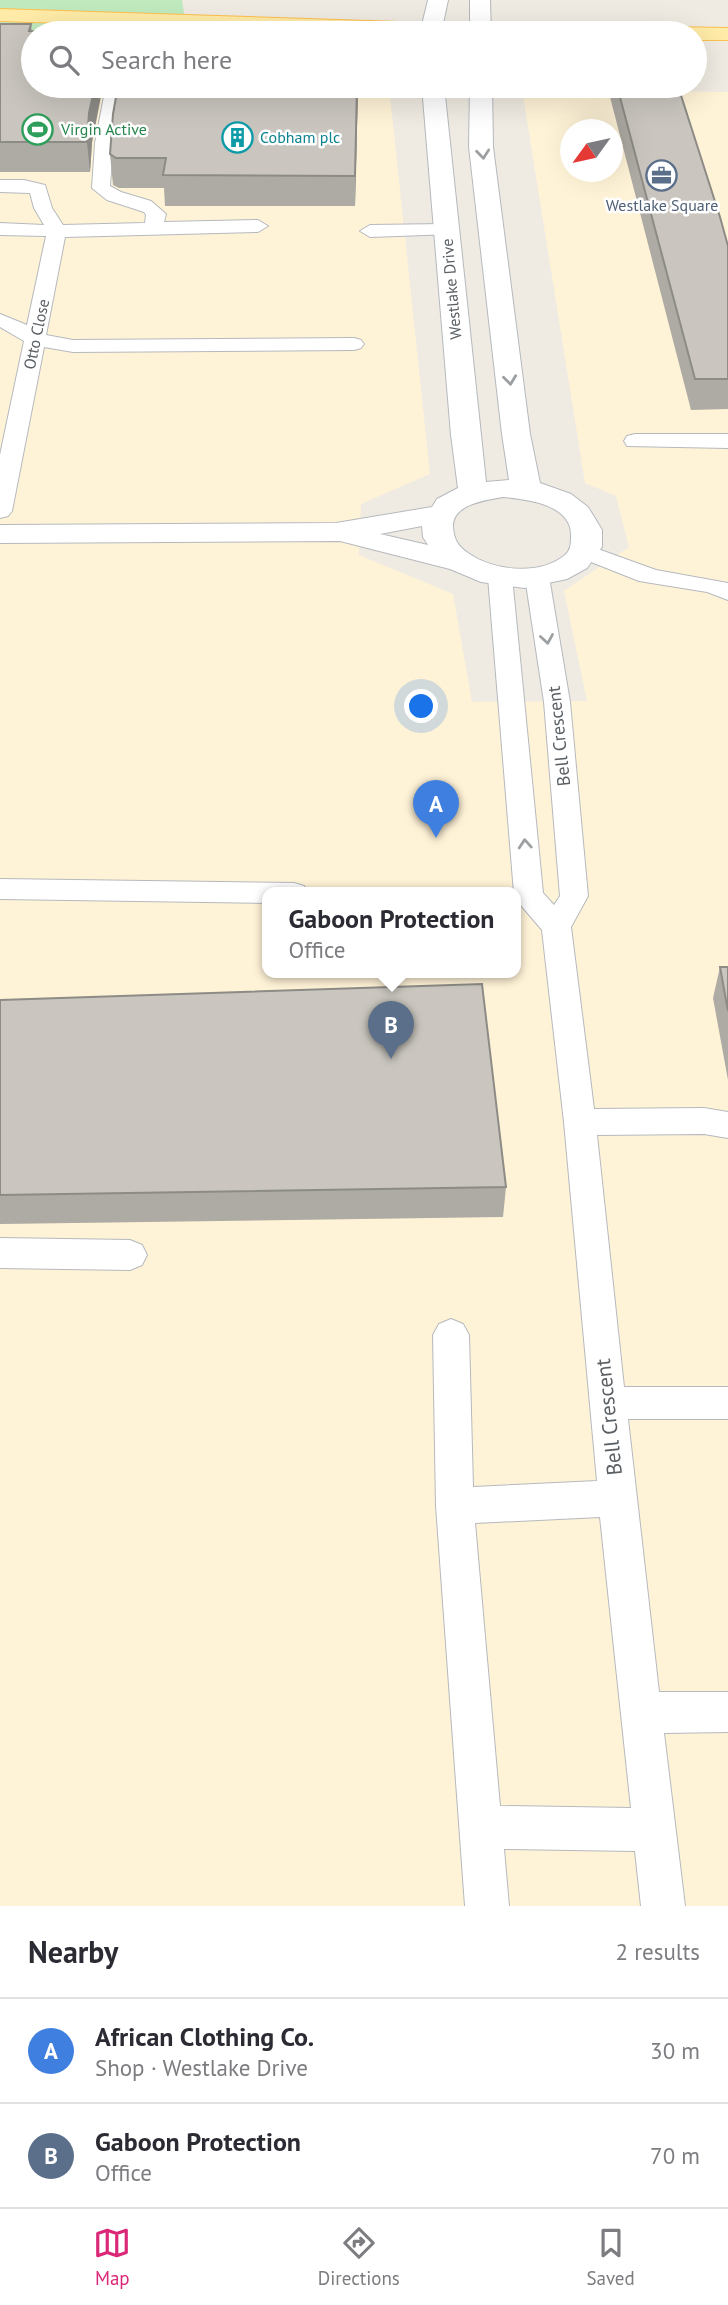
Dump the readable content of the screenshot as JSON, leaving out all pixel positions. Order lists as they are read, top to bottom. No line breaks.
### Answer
{"streets":{"street":["Westlake Drive"],"lane":["Otto Close","Bell Crescent"]},"crossings":[["Westlake Drive","Bell Crescent"]],"places":{"sports":["Virgin Active"],"building":["Cobham plc"],"office":["Westlake Square"]},"north":"bottom left","page":{"search":"Search here","pins":["A","B"],"popup":["Gaboon Protection","Office"],"heading":["Nearby","2 results"],"list":[{"mark":"A","name":"African Clothing Co.","note":"Shop · Westlake Drive","value":"30 m"},{"mark":"B","name":"Gaboon Protection","note":"Office","value":"70 m"}],"nav":["Map","Directions","Saved"]}}
